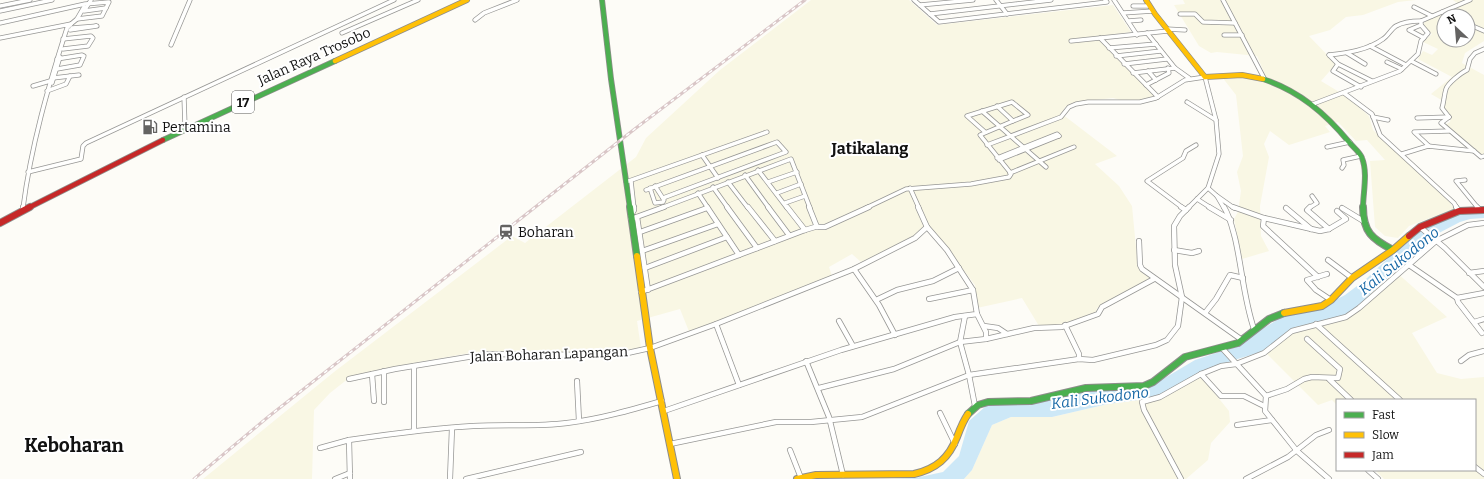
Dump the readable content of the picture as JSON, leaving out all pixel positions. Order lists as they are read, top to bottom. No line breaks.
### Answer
{"streets":{"main road":["Jalan Raya Trosobo","17"],"street":["Jalan Boharan Lapangan"]},"districts":["Jatikalang","Keboharan"],"water":["Kali Sukodono"],"places":{"fuel station":["Pertamina"],"station":["Boharan"]},"legend":["Fast","Slow","Jam"],"north":"top left"}
